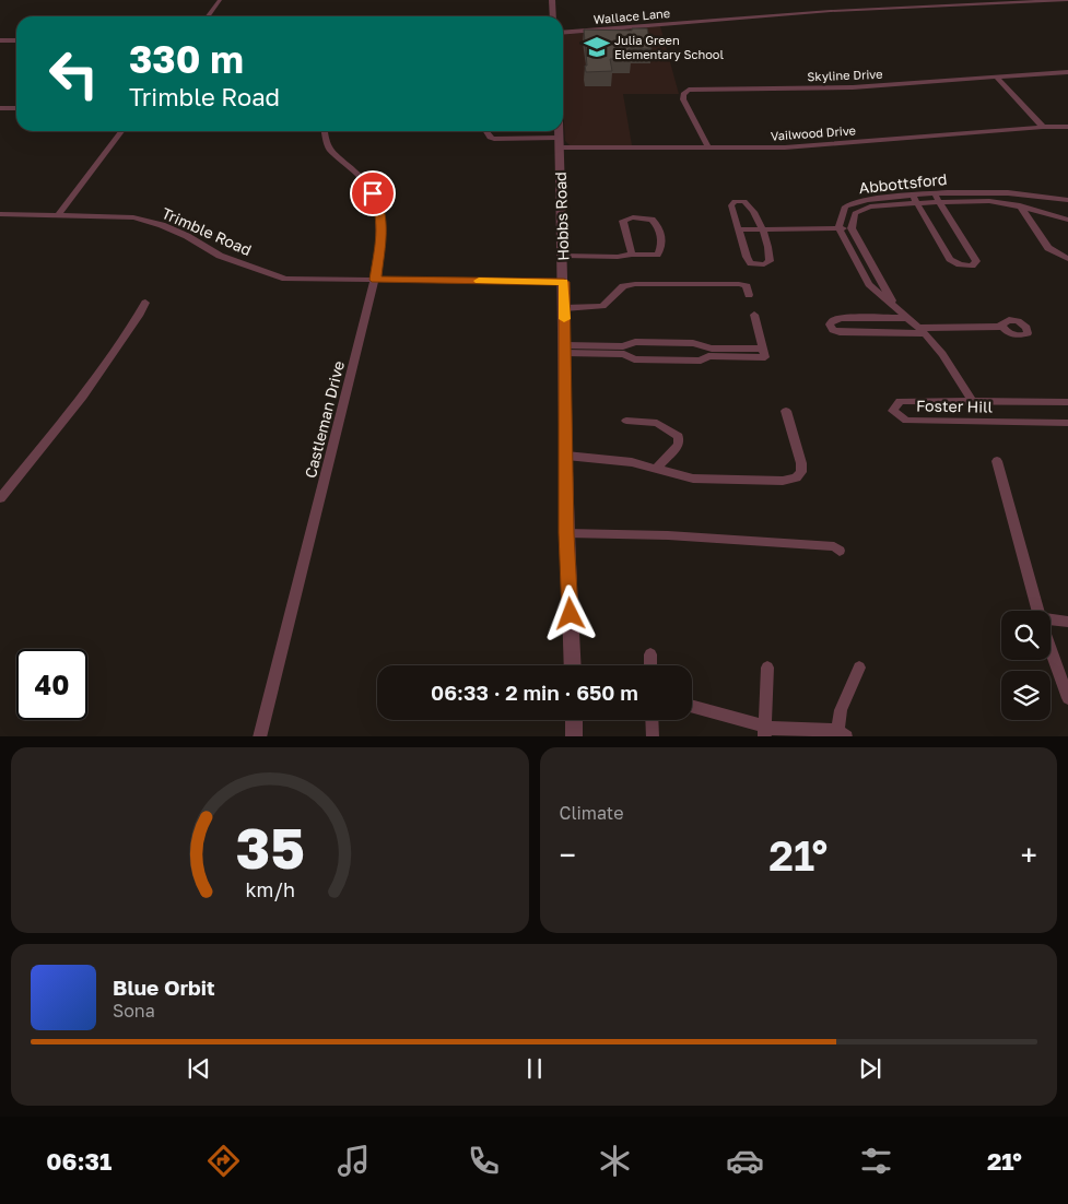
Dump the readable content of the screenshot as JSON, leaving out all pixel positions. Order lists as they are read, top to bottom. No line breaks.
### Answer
{"streets":{"street":["Wallace Lane","Skyline Drive","Vailwood Drive","Abbottsford","Hobbs Road","Trimble Road","Foster Hill","Castleman Drive"]},"crossings":[["Skyline Drive","Vailwood Drive"],["Vailwood Drive","Hobbs Road"],["Hobbs Road","Trimble Road"],["Trimble Road","Castleman Drive"]],"places":{"school or university":["Julia Green Elementary School"]},"page":{"turn":["330 m","Trimble Road"],"limit":"40","trip":"06:33 · 2 min · 650 m","tile":"Climate","heat":["−","21°","+"],"song":["Blue Orbit","Sona"],"tabs":["06:31","21°"],"gauge":["35","km/h"]}}
